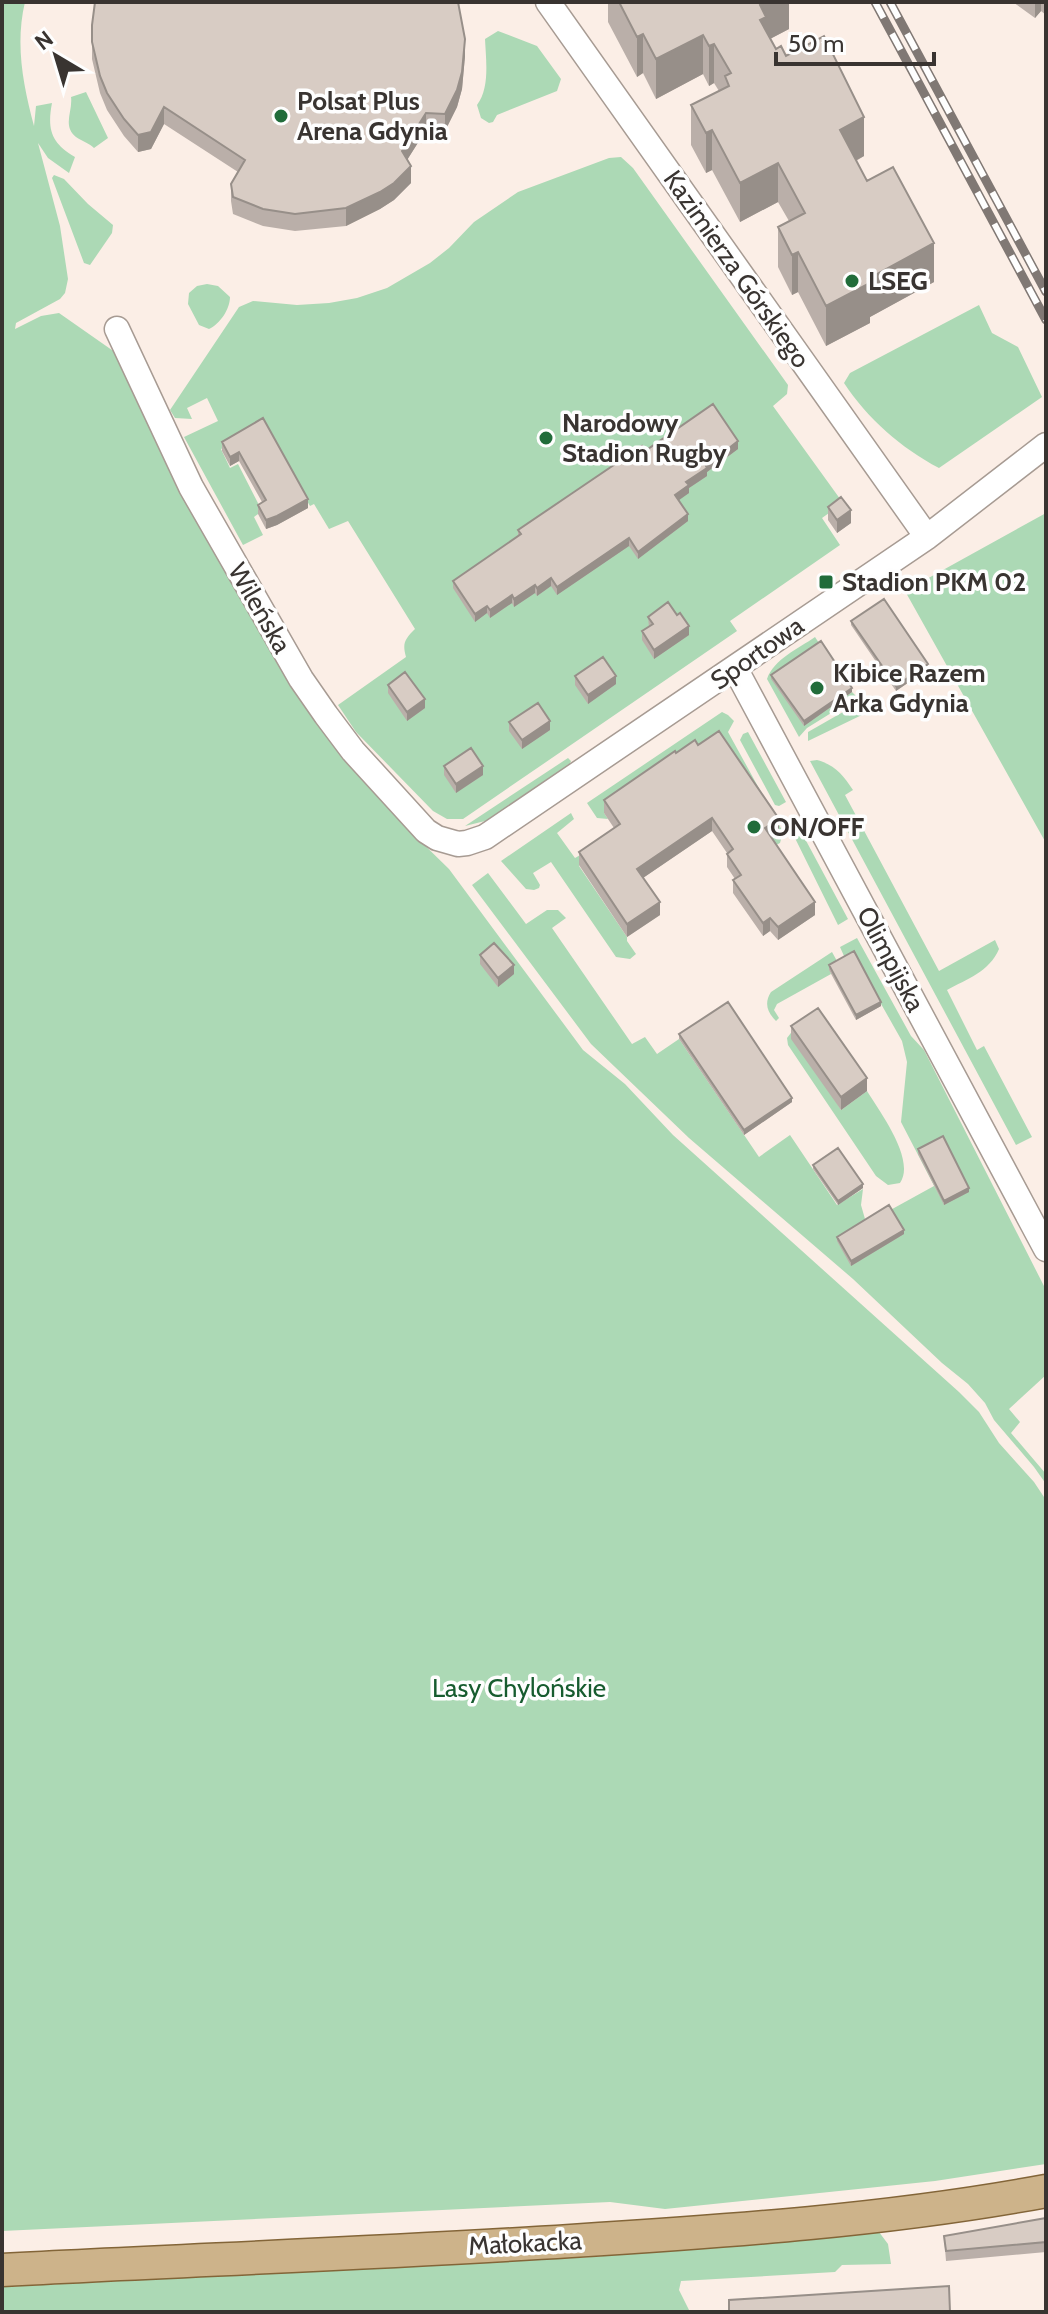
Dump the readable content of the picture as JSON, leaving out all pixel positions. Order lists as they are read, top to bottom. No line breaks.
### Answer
{"streets":{"main road":["Małokacka"],"street":["Kazimierza Górskiego","Wileńska","Sportowa","Olimpijska"]},"crossings":[["Kazimierza Górskiego","Sportowa"],["Wileńska","Sportowa"],["Sportowa","Olimpijska"]],"parks":["Lasy Chylońskie"],"places":{"other":["Polsat Plus Arena Gdynia","LSEG","Narodowy Stadion Rugby","Kibice Razem Arka Gdynia","ON/OFF"],"transit":["Stadion PKM 02"]},"scale_bar":"50 m","north":"top left"}
